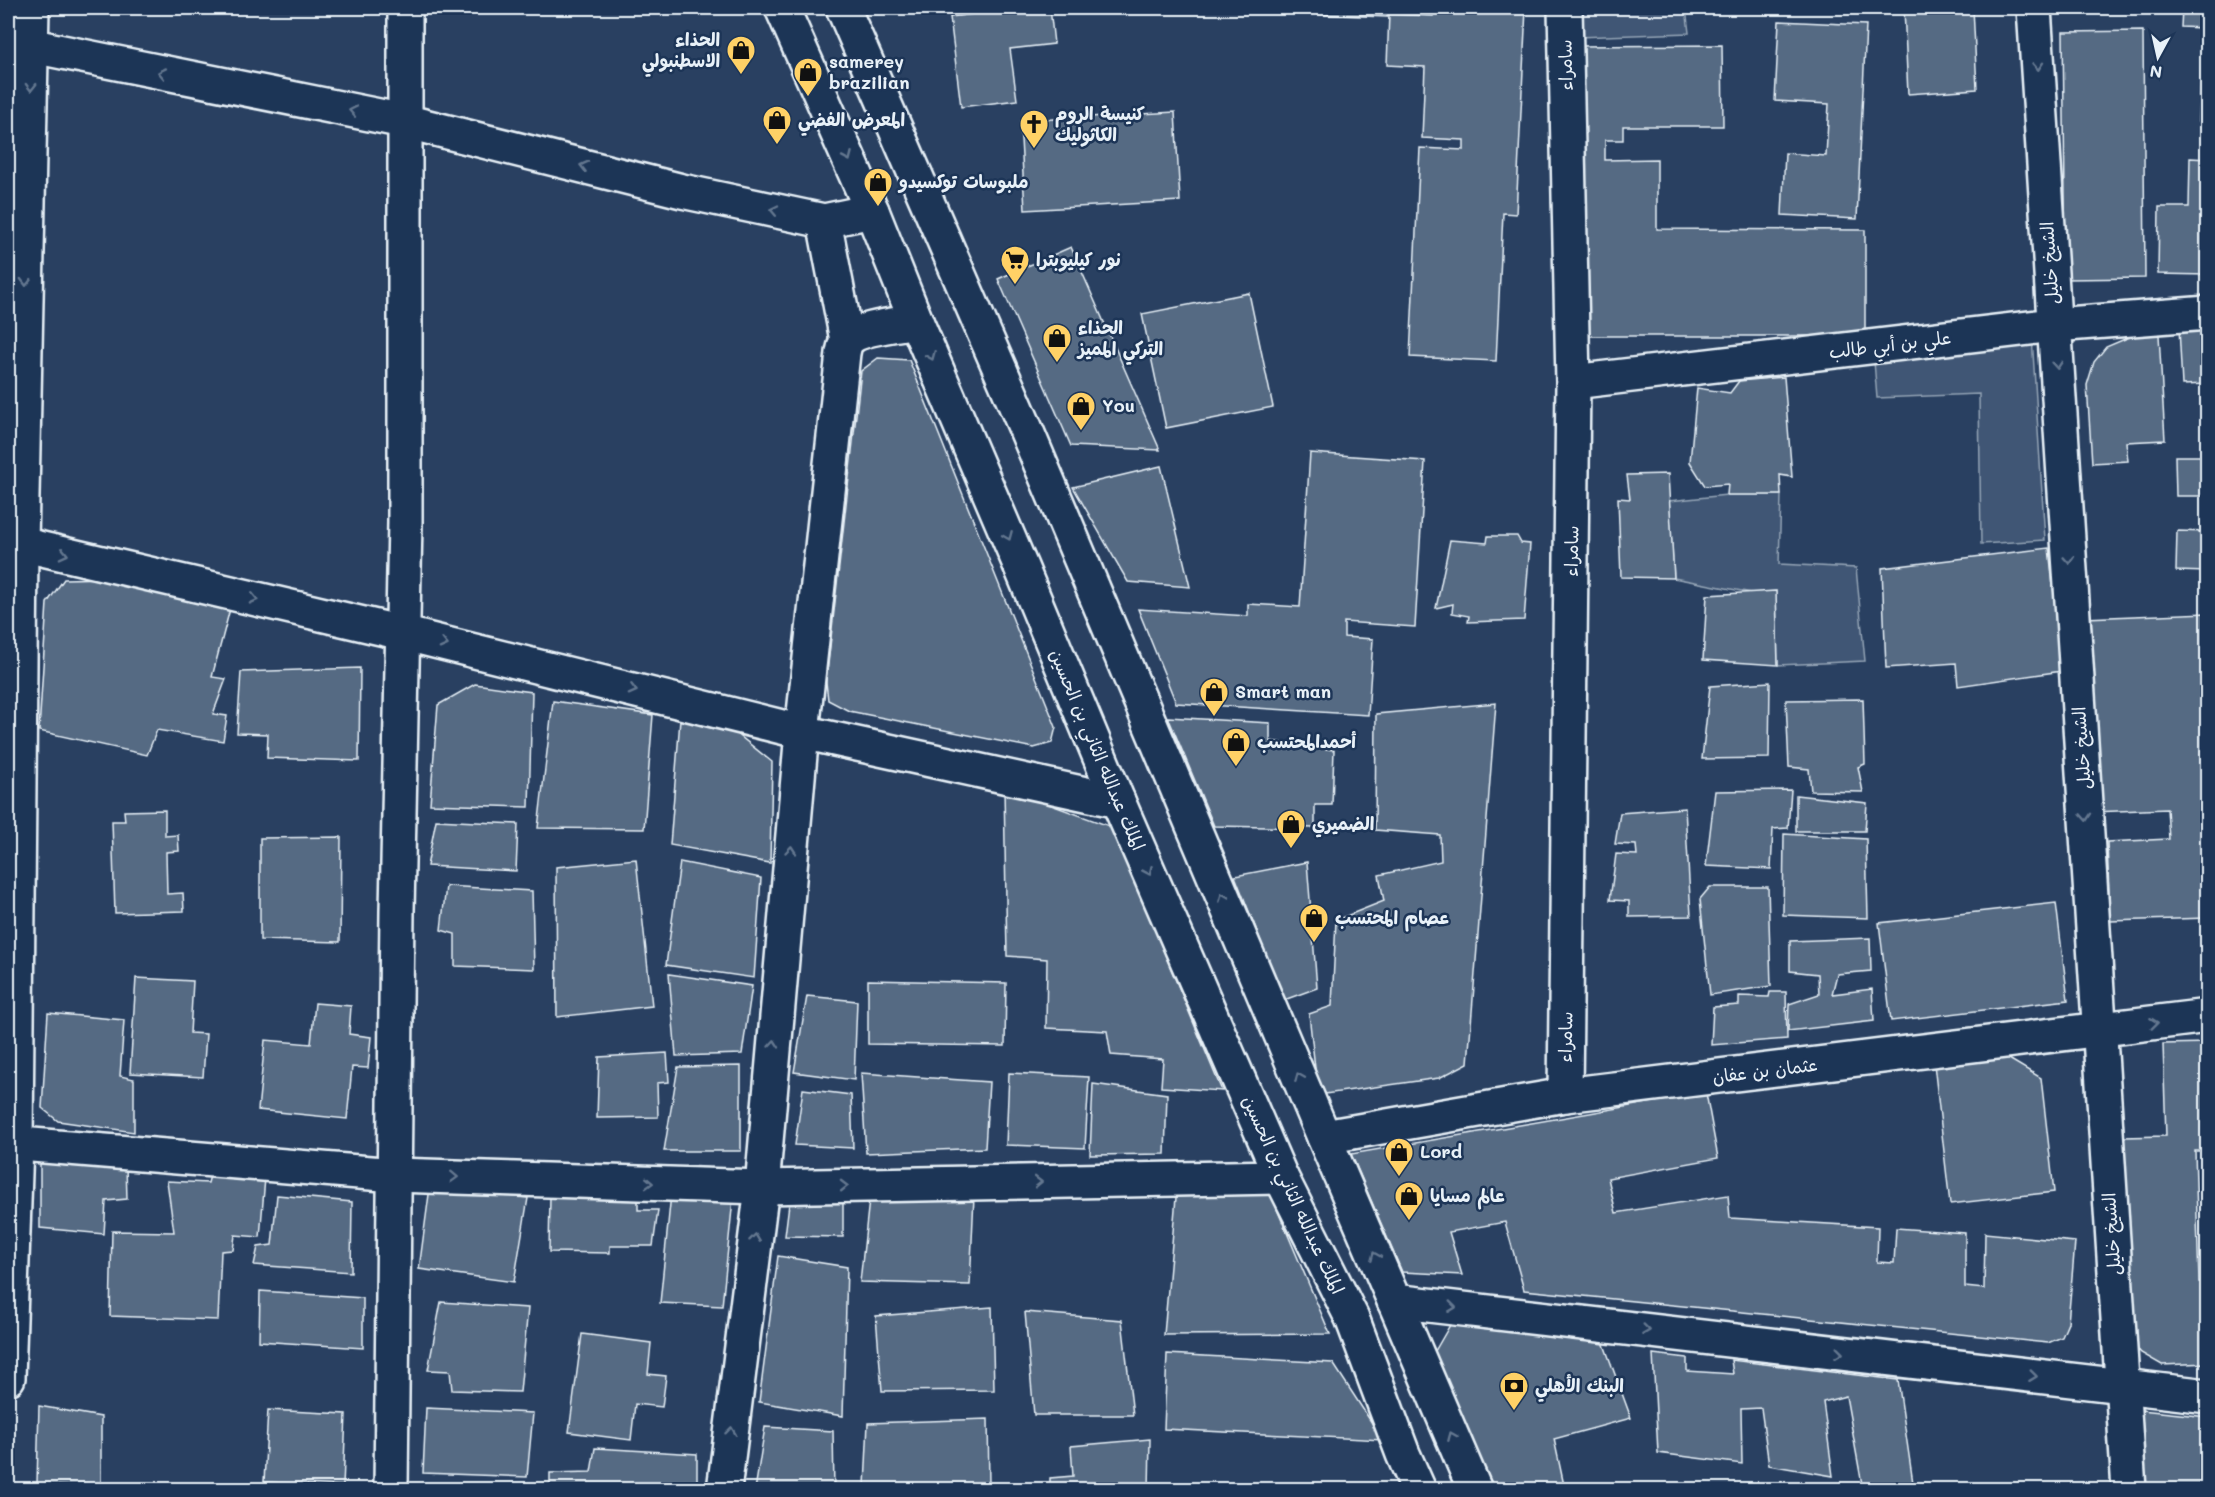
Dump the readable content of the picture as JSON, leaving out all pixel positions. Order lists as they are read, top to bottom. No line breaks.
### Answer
{"streets":{"street":["سامراء","الشيخ خليل","علي بن أبي طالب","الملك عبدالله الثاني بن الحسين","عثمان بن عفان"]},"crossings":[["سامراء","علي بن أبي طالب"],["سامراء","عثمان بن عفان"],["الشيخ خليل","علي بن أبي طالب"],["الشيخ خليل","عثمان بن عفان"]],"one_way":["الشيخ خليل"],"places":{"shop":["الحذاء الاسطنبولي","samerey brazilian","المعرض الفضي","ملبوسات توكسيدو","الحذاء التركي المميز","You","Smart man","أحمدالمحتسب","الضميري","عصام المحتسب","Lord","عالم مسايا"],"church":["كنيسة الروم الكاثوليك"],"supermarket":["نور كيليوبترا"],"bank":["البنك الأهلي"]},"north":"bottom"}
